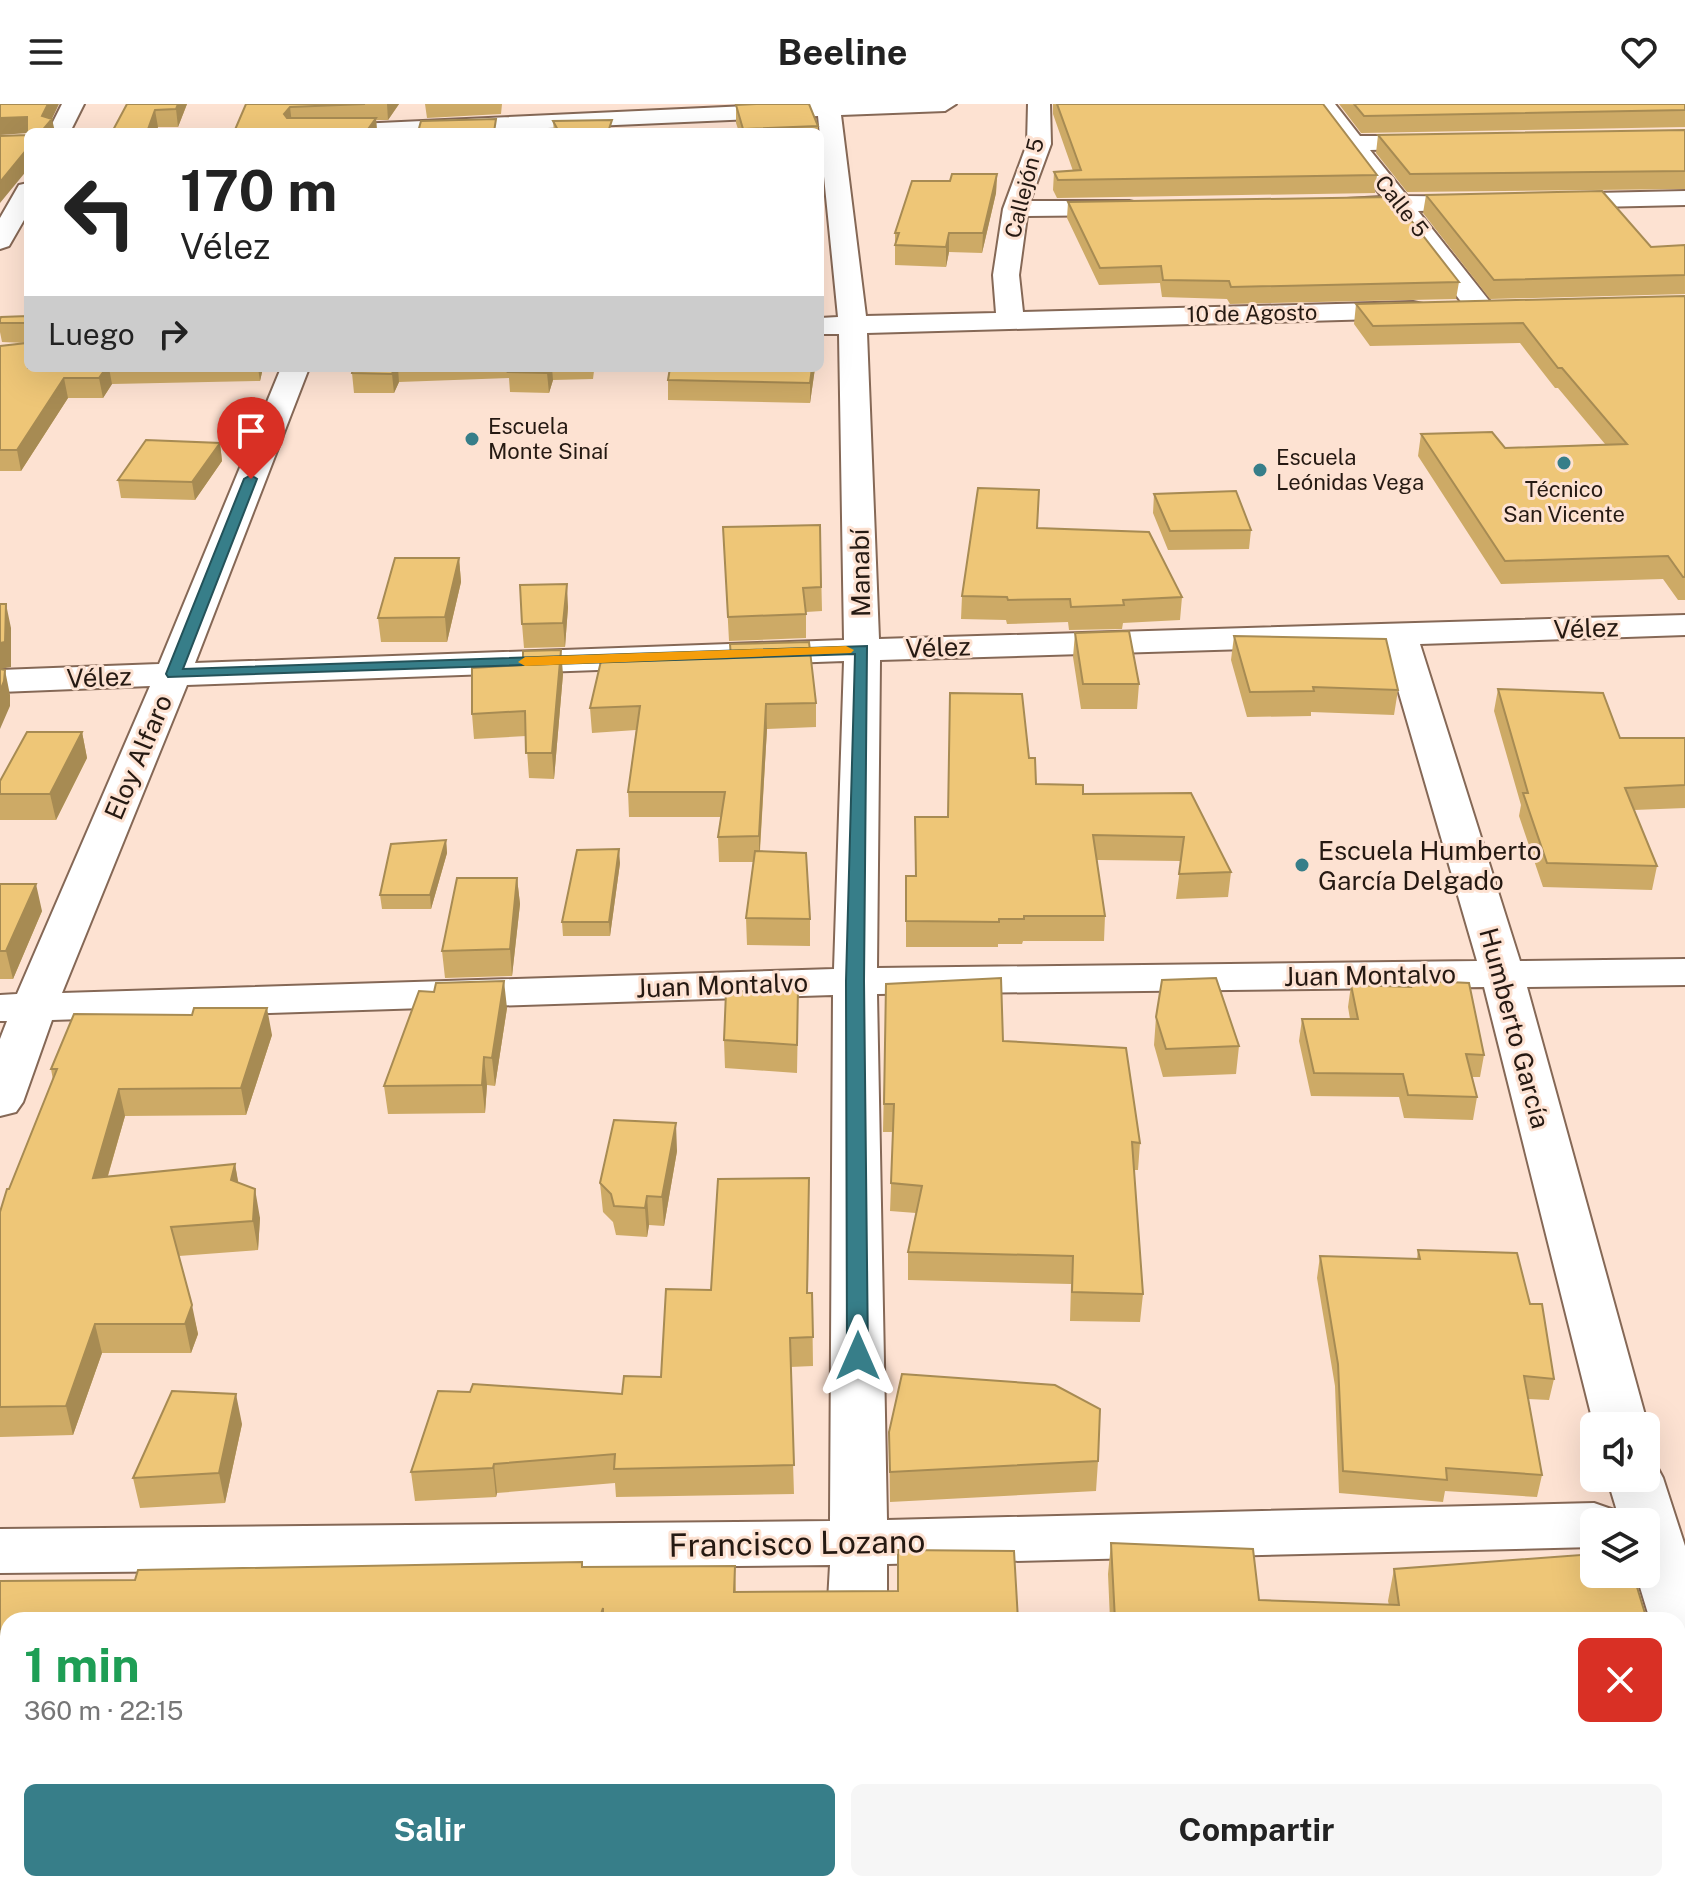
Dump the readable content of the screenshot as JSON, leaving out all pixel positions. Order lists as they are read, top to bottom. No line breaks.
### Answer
{"streets":{"street":["Callejón 5","Calle 5","10 de Agosto","Manabí","Vélez","Eloy Alfaro","Juan Montalvo","Humberto García","Francisco Lozano"]},"crossings":[["Callejón 5","10 de Agosto"],["Calle 5","10 de Agosto"],["10 de Agosto","Manabí"],["Manabí","Vélez"],["Manabí","Juan Montalvo"],["Manabí","Francisco Lozano"],["Vélez","Eloy Alfaro"],["Vélez","Humberto García"],["Eloy Alfaro","Juan Montalvo"],["Juan Montalvo","Humberto García"]],"places":["Escuela Monte Sinaí","Técnico San Vicente","Escuela Leónidas Vega","Escuela Humberto García Delgado"],"page":{"header":"Beeline","turn":["170 m","Vélez"],"then":"Luego","heading":["1 min","360 m · 22:15"],"buttons":["Salir","Compartir"]}}
